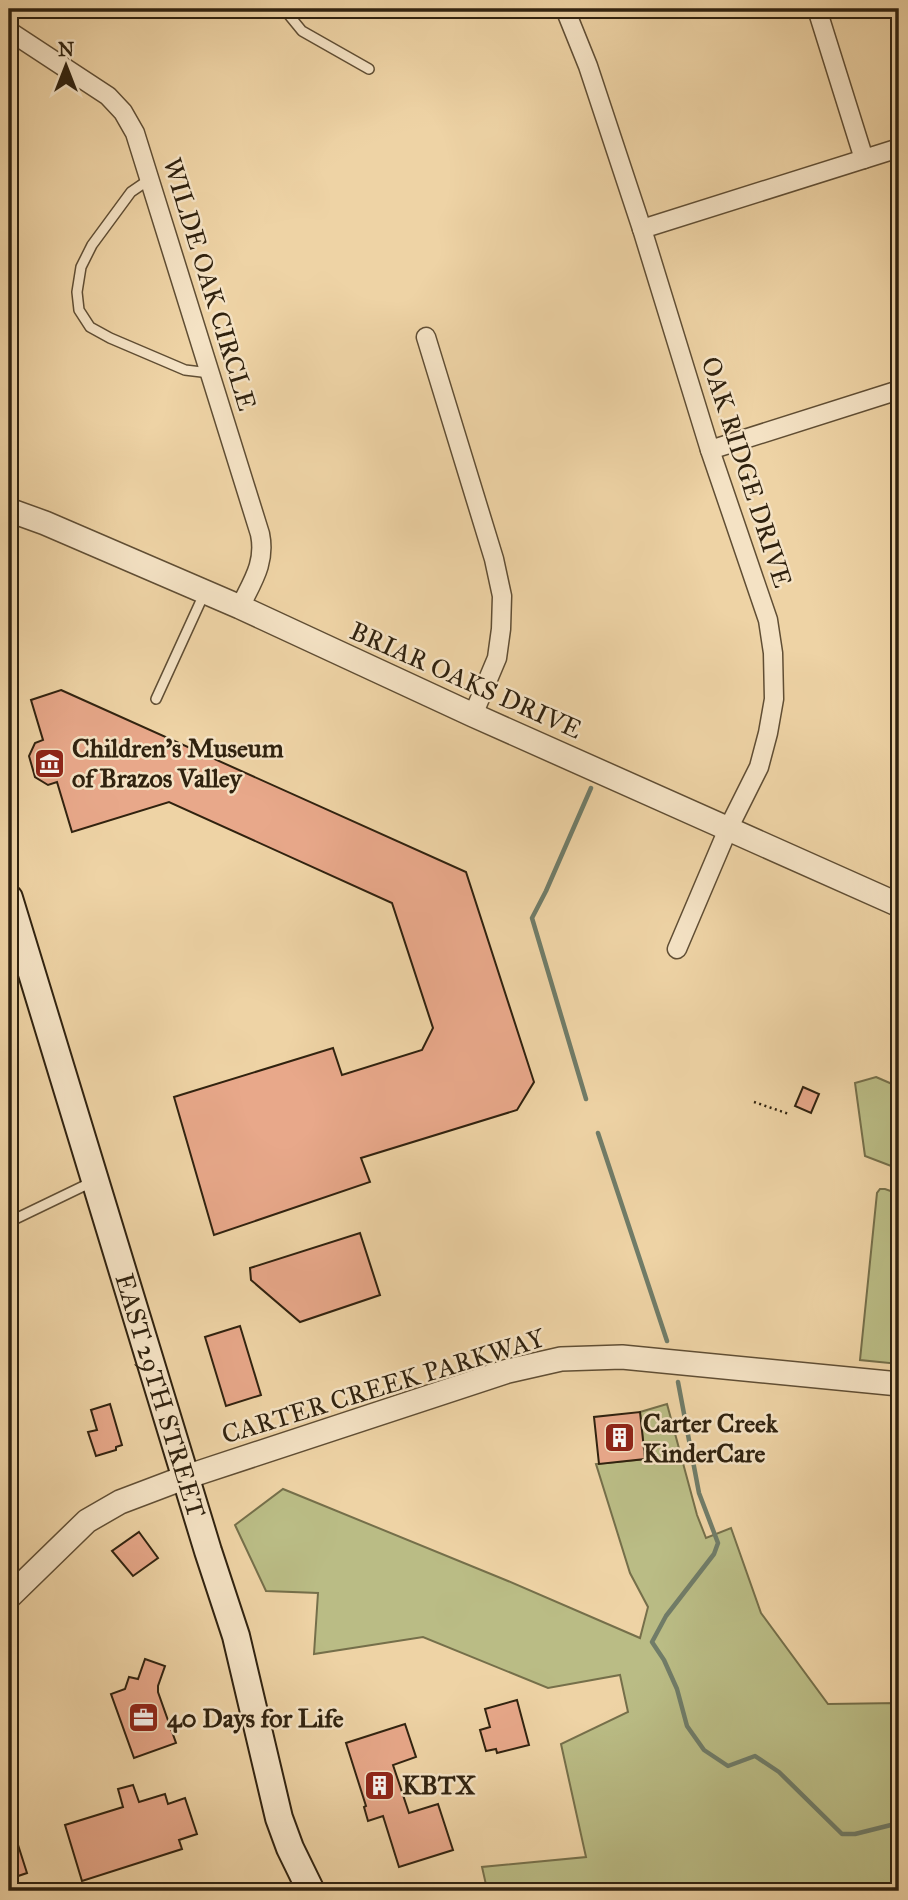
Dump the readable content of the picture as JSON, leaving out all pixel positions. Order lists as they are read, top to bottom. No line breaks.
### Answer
{"streets":{"main road":["EAST 29TH STREET"],"street":["WILDE OAK CIRCLE","OAK RIDGE DRIVE","BRIAR OAKS DRIVE","CARTER CREEK PARKWAY"]},"crossings":[["WILDE OAK CIRCLE","BRIAR OAKS DRIVE"],["OAK RIDGE DRIVE","BRIAR OAKS DRIVE"],["CARTER CREEK PARKWAY","EAST 29TH STREET"]],"places":{"museum":["Children's Museum of Brazos Valley"],"building":["Carter Creek KinderCare","KBTX"],"office":["40 Days for Life"]},"north":"top"}
